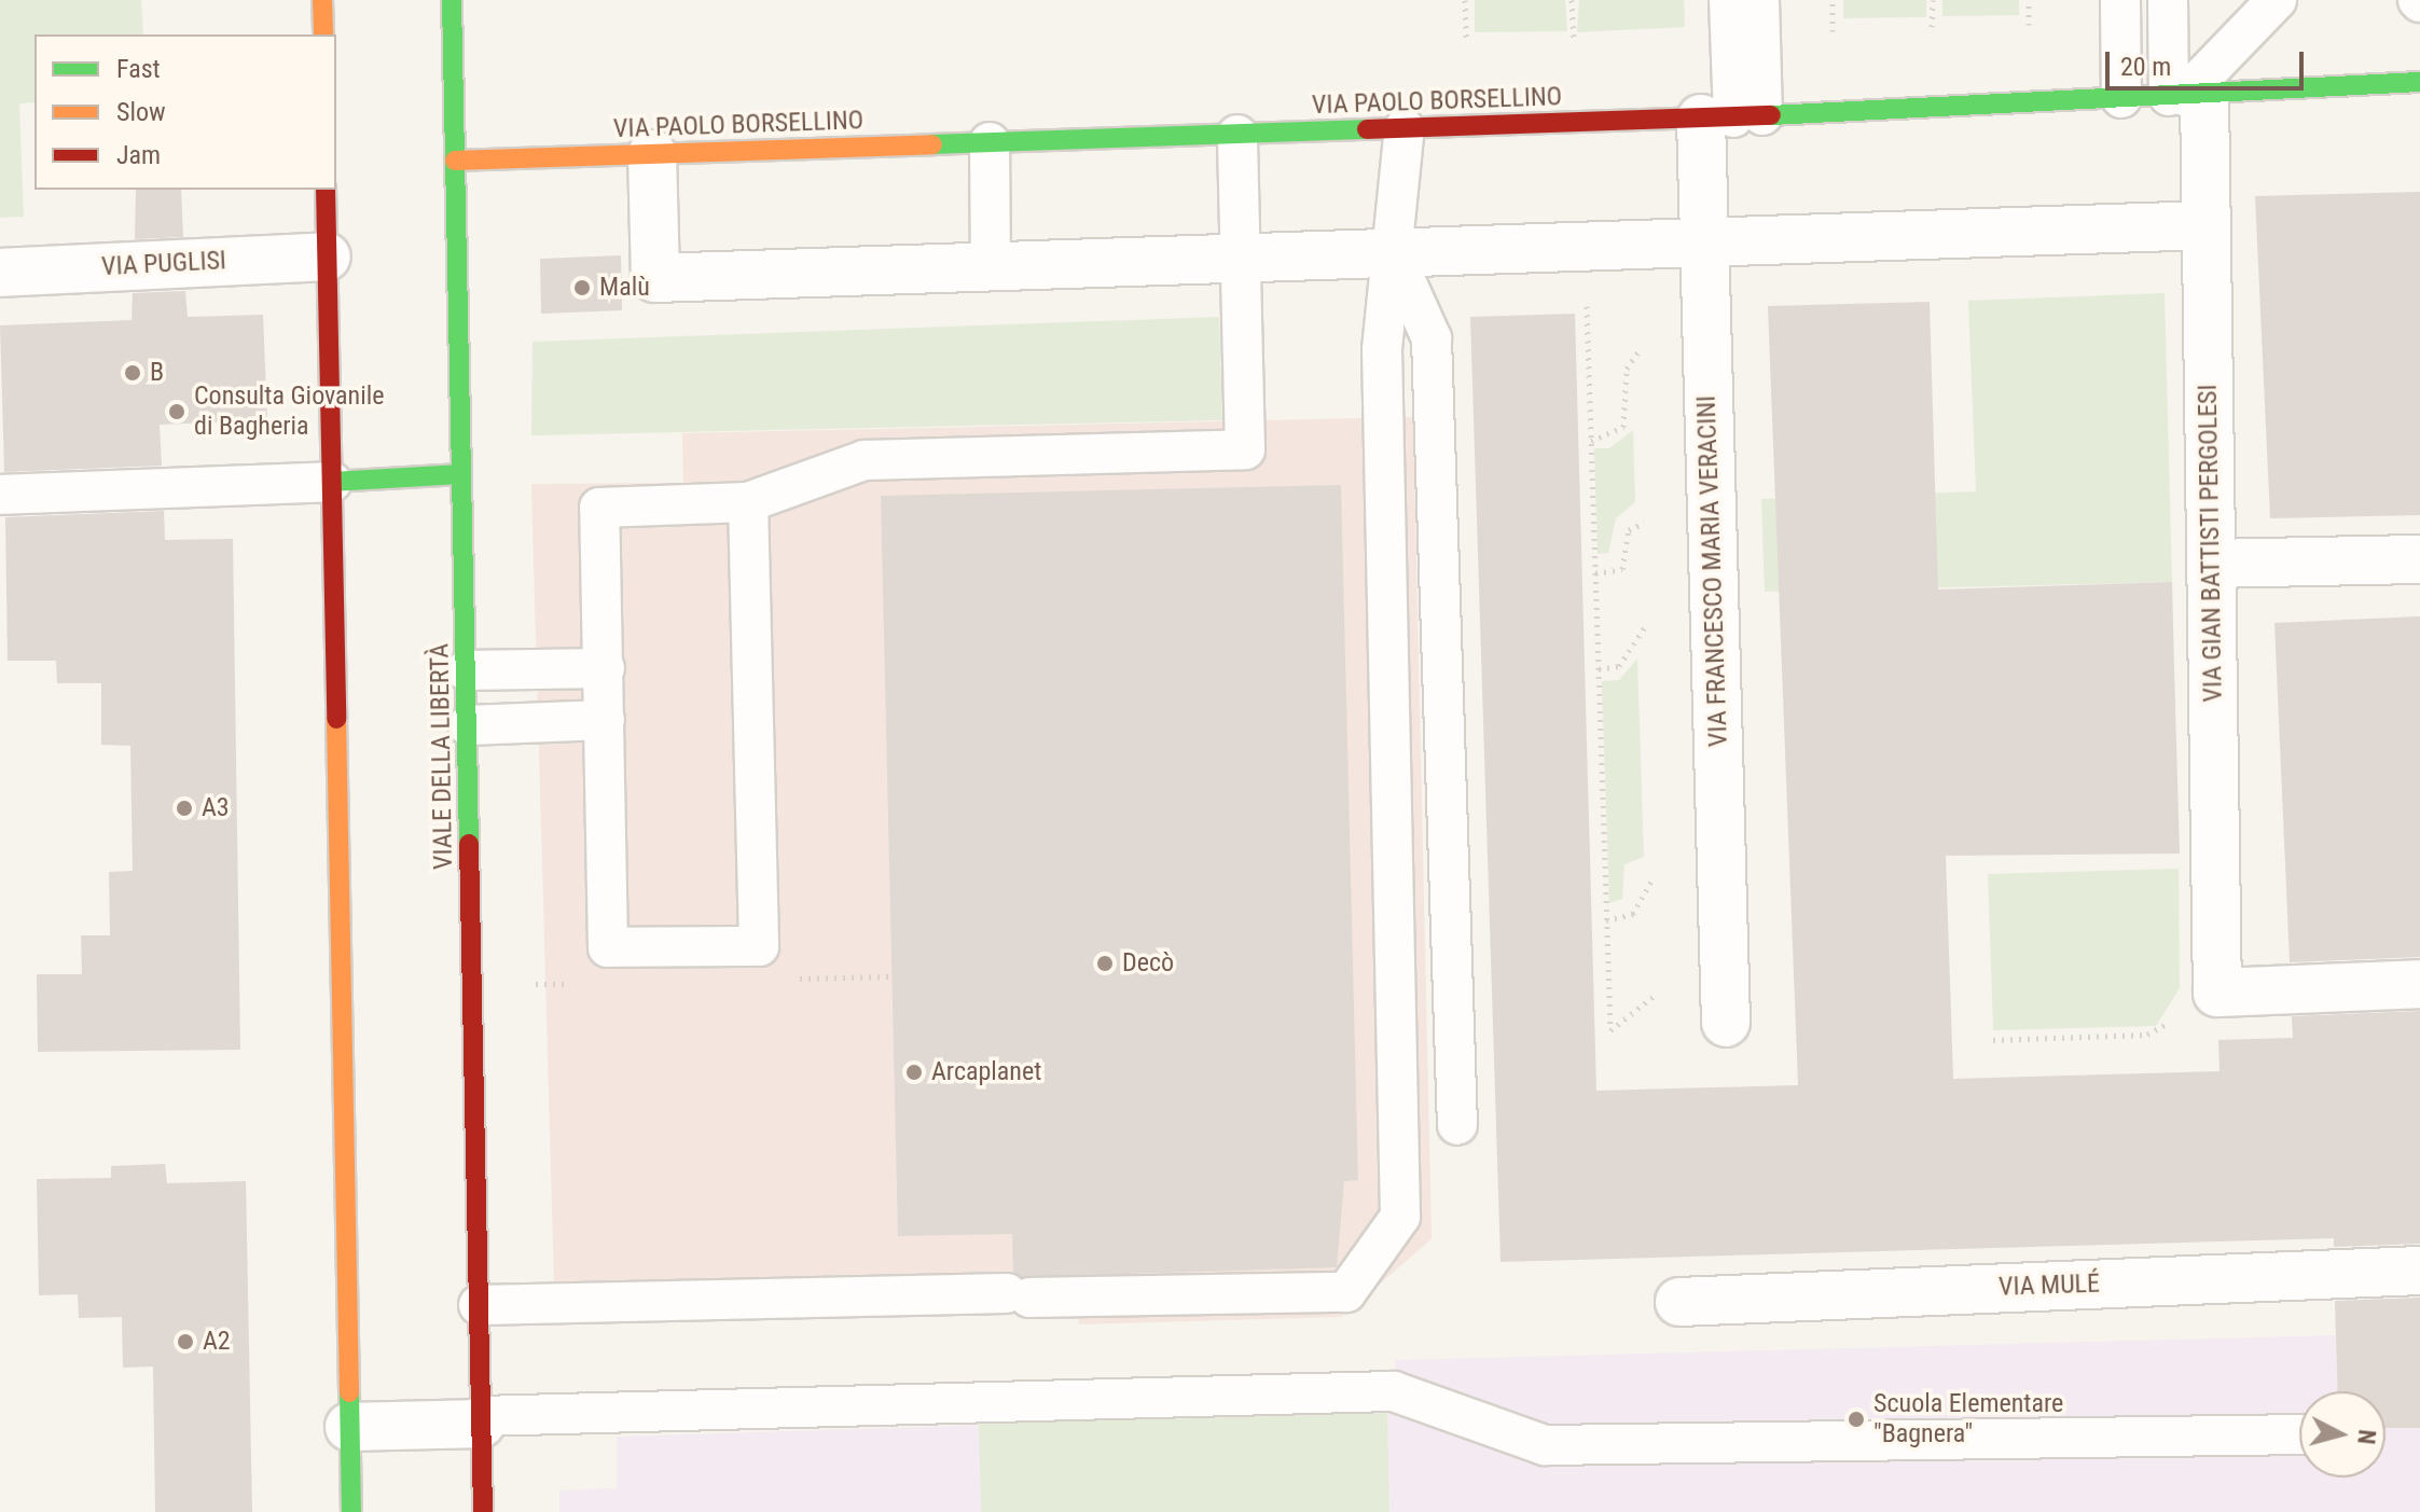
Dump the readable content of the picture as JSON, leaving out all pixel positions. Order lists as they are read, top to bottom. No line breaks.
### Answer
{"streets":{"street":["VIA PAOLO BORSELLINO","VIA PUGLISI","VIA GIAN BATTISTI PERGOLESI","VIA FRANCESCO MARIA VERACINI","VIALE DELLA LIBERTÀ","VIA MULÉ"]},"crossings":[["VIA PAOLO BORSELLINO","VIA GIAN BATTISTI PERGOLESI"],["VIA PAOLO BORSELLINO","VIA FRANCESCO MARIA VERACINI"],["VIA PAOLO BORSELLINO","VIALE DELLA LIBERTÀ"]],"places":["Malù","B","Consulta Giovanile di Bagheria","A3","Decò","Arcaplanet","A2","Scuola Elementare \"Bagnera\""],"legend":["Fast","Slow","Jam"],"scale_bar":"20 m","north":"right"}
